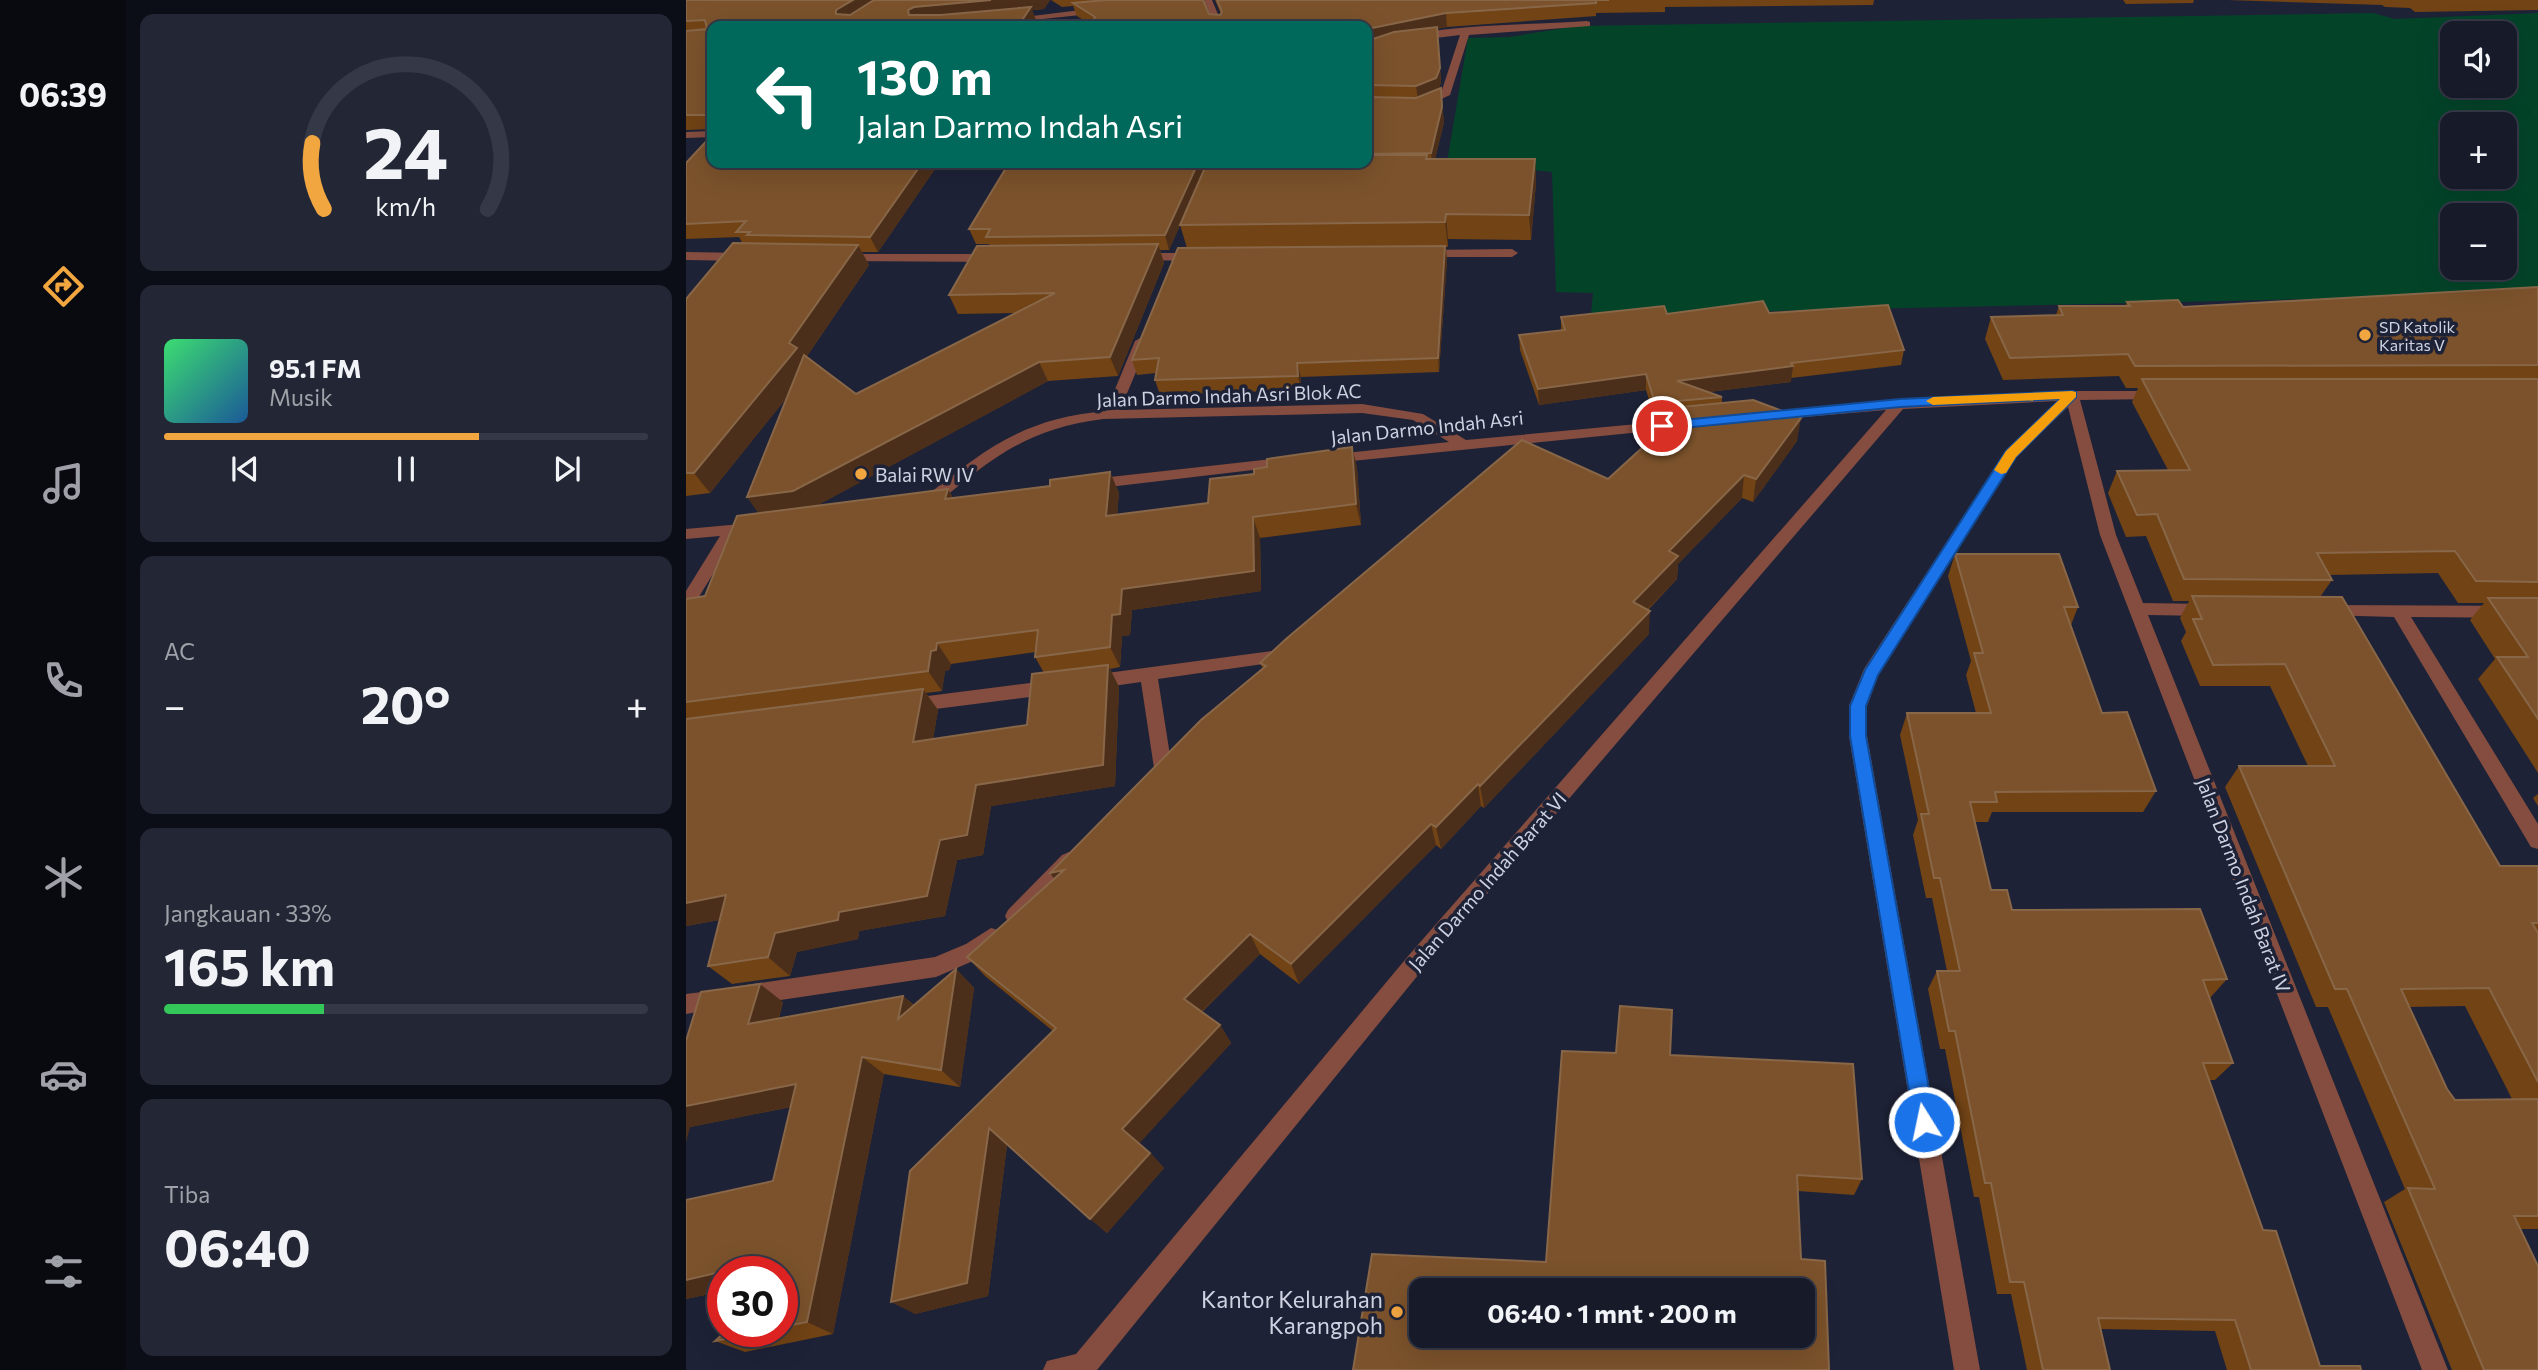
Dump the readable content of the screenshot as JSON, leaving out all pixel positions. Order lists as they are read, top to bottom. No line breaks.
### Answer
{"streets":{"street":["Jalan Darmo Indah Asri Blok AC","Jalan Darmo Indah Asri","Jalan Darmo Indah Barat VI","Jalan Darmo Indah Barat IV"]},"crossings":[["Jalan Darmo Indah Asri Blok AC","Jalan Darmo Indah Asri"]],"places":["SD Katolik Karitas V","Balai RW IV","Kantor Kelurahan Karangpoh"],"page":{"tabs":"06:39","map_buttons":["+","−"],"turn":["130 m","Jalan Darmo Indah Asri"],"song":["95.1 FM","Musik"],"tile":["AC",["Jangkauan · 33%","165 km"],["Tiba","06:40"]],"heat":["−","20°","+"],"limit":"30","trip":"06:40 · 1 mnt · 200 m","gauge":["24","km/h"]}}
